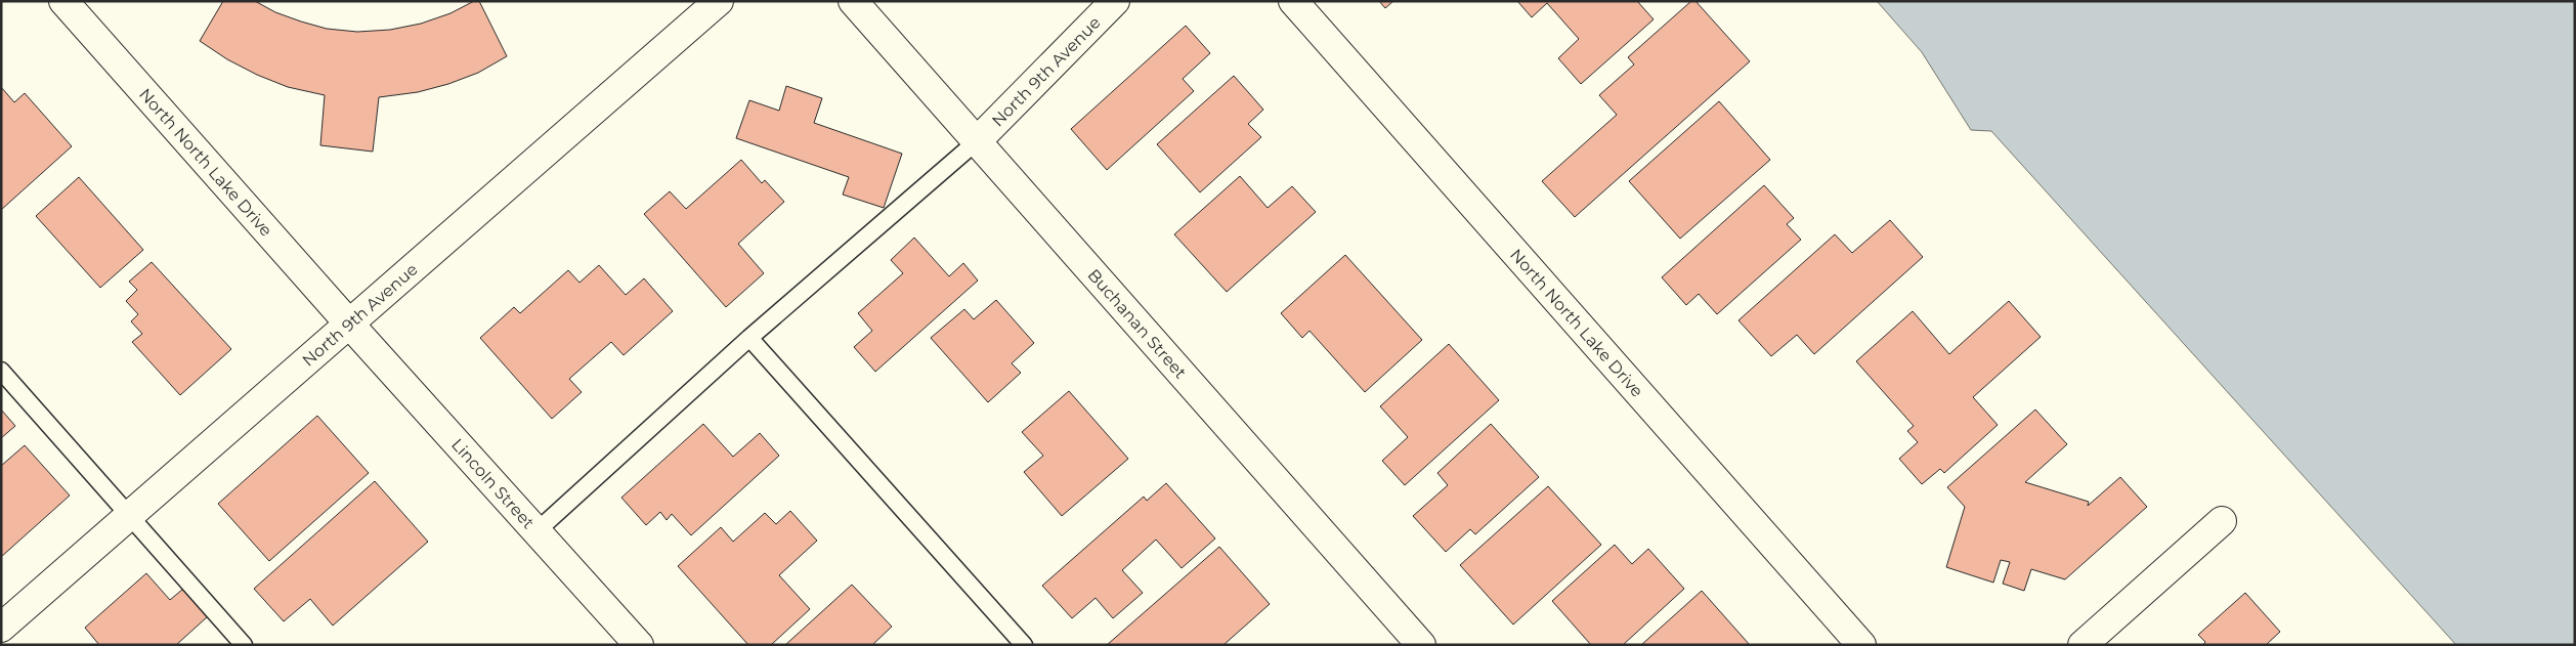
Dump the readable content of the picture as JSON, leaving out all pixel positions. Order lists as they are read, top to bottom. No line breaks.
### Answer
{"streets":{"street":["North 9th Avenue","North North Lake Drive","Buchanan Street","Lincoln Street"]},"crossings":[["North 9th Avenue","North North Lake Drive"],["North 9th Avenue","Buchanan Street"],["North 9th Avenue","Lincoln Street"],["North North Lake Drive","Lincoln Street"]]}
